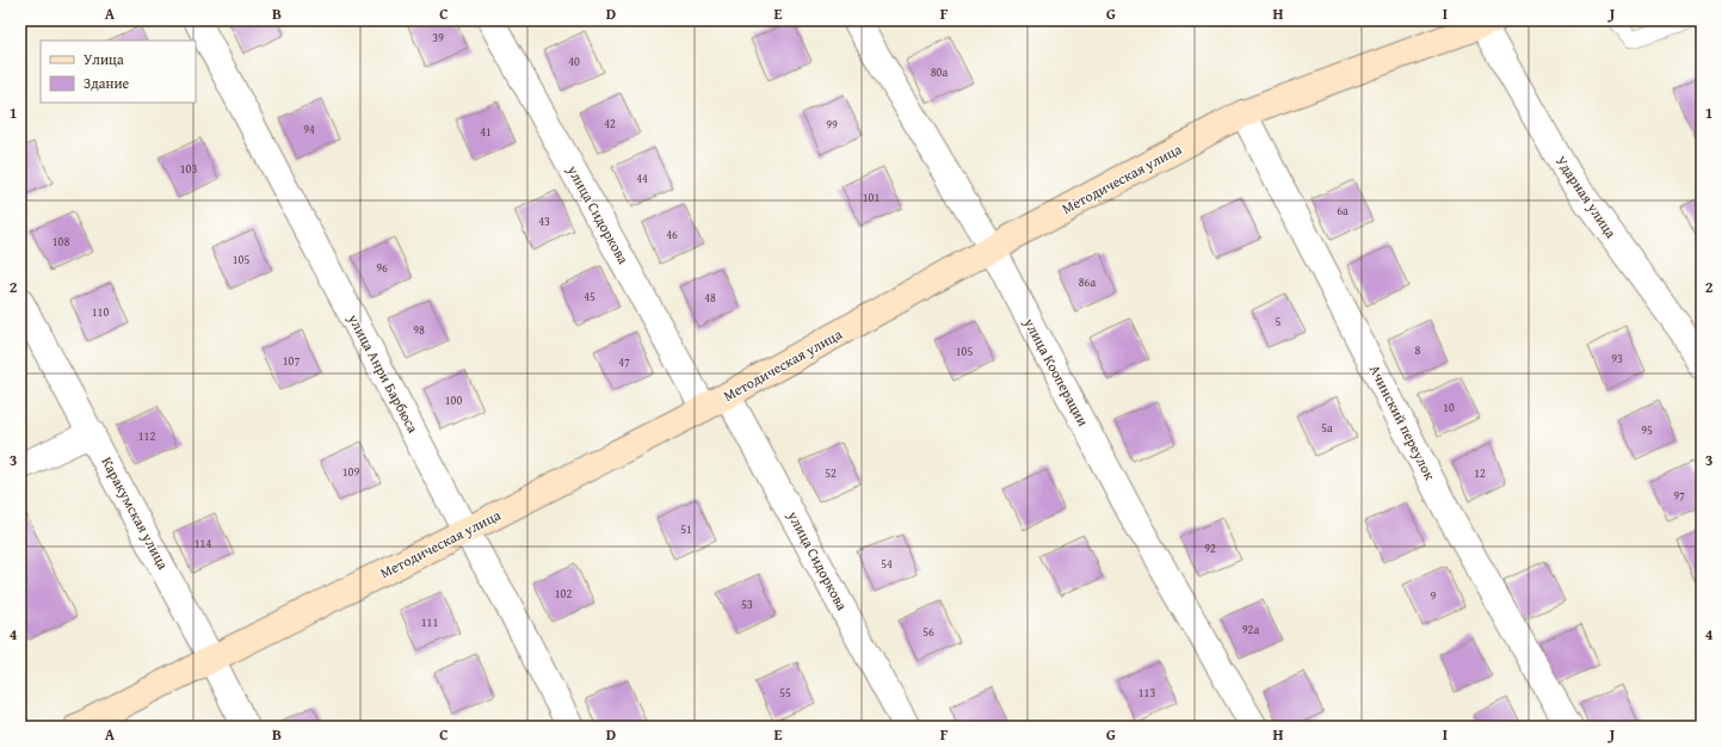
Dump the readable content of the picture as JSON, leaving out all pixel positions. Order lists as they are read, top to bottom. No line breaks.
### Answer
{"streets":{"main road":["Методическая улица"],"street":["Ударная улица","улица Сидоркова","улица Кооперации","улица Анри Барбюса","Ачинский переулок","Каракумская улица"]},"crossings":[["Методическая улица","Ударная улица"],["Методическая улица","улица Сидоркова"],["Методическая улица","улица Кооперации"],["Методическая улица","улица Анри Барбюса"],["Методическая улица","Ачинский переулок"],["Методическая улица","Каракумская улица"]],"house_numbers":["39","40","80а","42","99","94","41","103","44","101","6а","43","46","108","105","96","86а","45","48","110","5","98","8","105","93","107","47","100","10","5а","95","112","109","52","12","97","51","114","92","54","102","9","53","111","92а","56","55","113"],"legend":["Улица","Здание"],"grid":{"columns":["A","B","C","D","E","F","G","H","I","J"],"rows":["1","2","3","4"]}}
